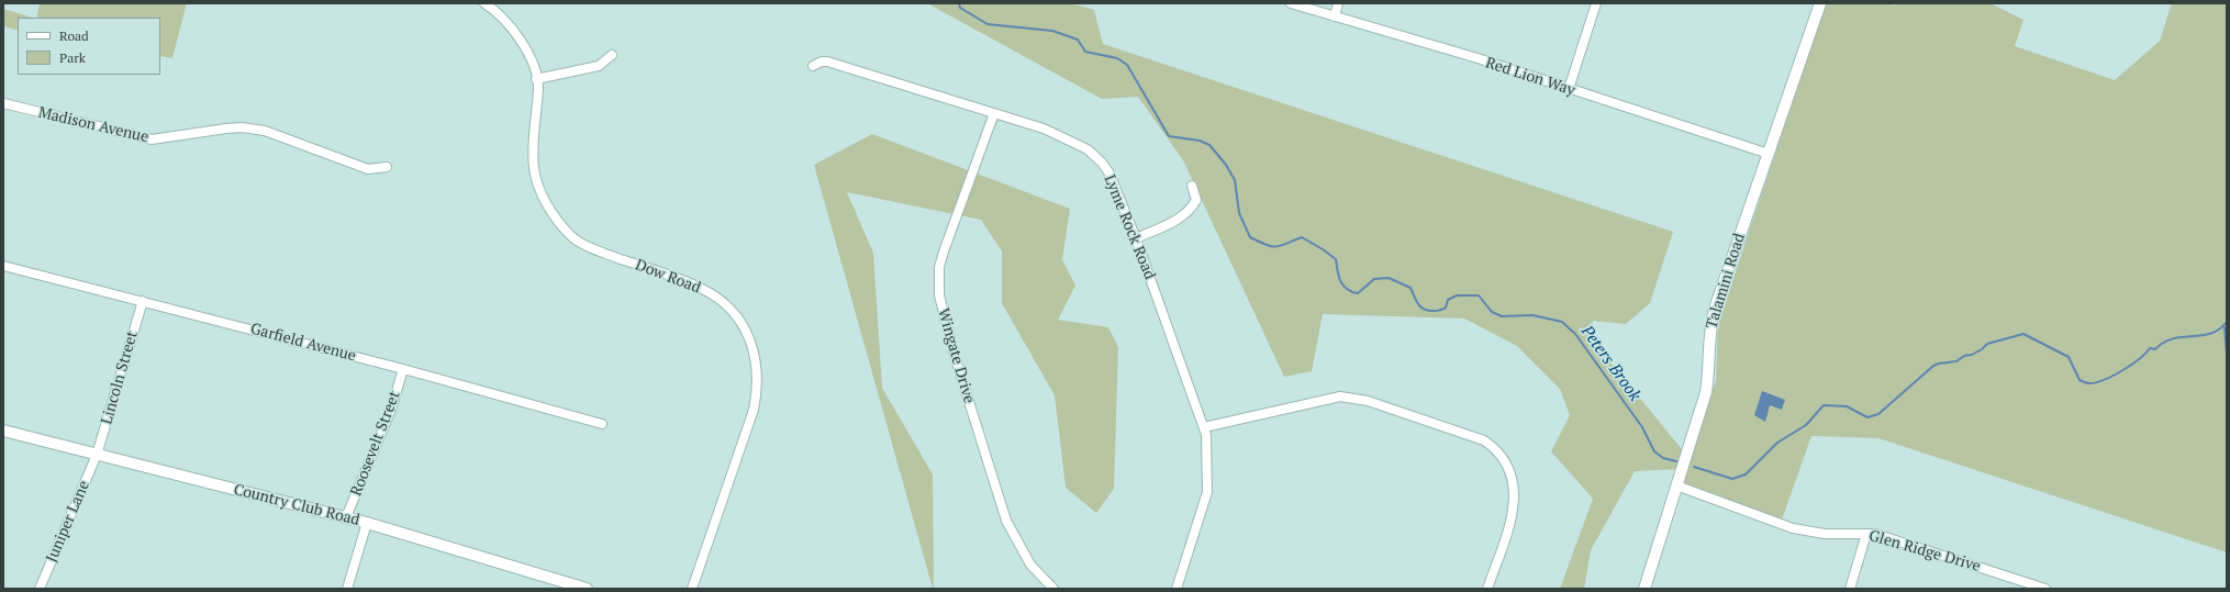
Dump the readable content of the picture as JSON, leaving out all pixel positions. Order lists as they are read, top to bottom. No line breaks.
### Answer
{"streets":{"street":["Red Lion Way","Madison Avenue","Lyme Rock Road","Dow Road","Talamini Road","Garfield Avenue","Wingate Drive","Lincoln Street","Roosevelt Street","Country Club Road","Juniper Lane","Glen Ridge Drive"]},"crossings":[["Red Lion Way","Talamini Road"],["Lyme Rock Road","Wingate Drive"],["Talamini Road","Glen Ridge Drive"],["Garfield Avenue","Lincoln Street"],["Garfield Avenue","Roosevelt Street"],["Lincoln Street","Country Club Road"],["Lincoln Street","Juniper Lane"],["Roosevelt Street","Country Club Road"],["Country Club Road","Juniper Lane"]],"water":["Peters Brook"],"legend":["Road","Park"]}
